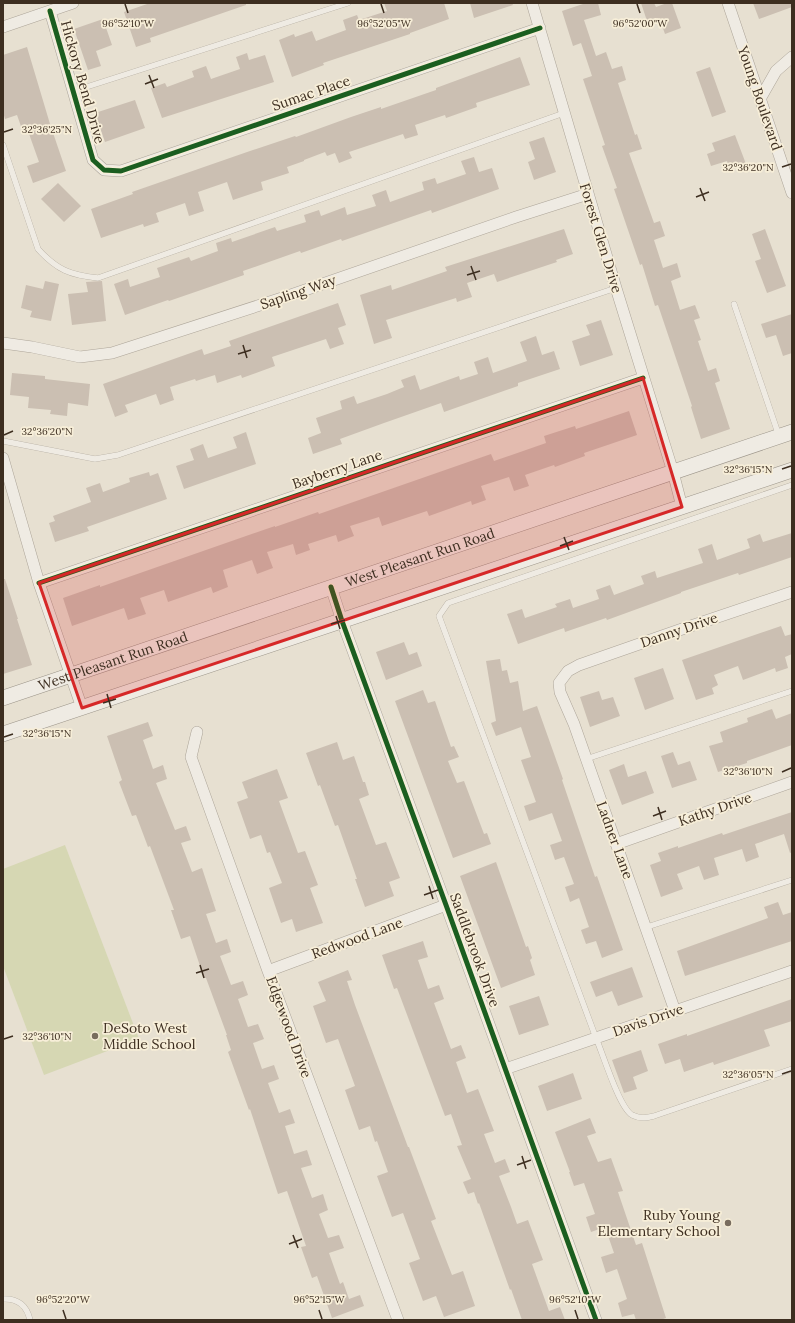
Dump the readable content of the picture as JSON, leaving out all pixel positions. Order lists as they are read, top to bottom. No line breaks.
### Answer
{"streets":{"main road":["West Pleasant Run Road"],"street":["Hickory Bend Drive","Sumac Place","Young Boulevard","Forest Glen Drive","Sapling Way","Bayberry Lane","Danny Drive","Kathy Drive","Ladner Lane","Redwood Lane","Saddlebrook Drive","Davis Drive","Edgewood Drive"]},"crossings":[["Hickory Bend Drive","Sumac Place"],["Sumac Place","Forest Glen Drive"],["Forest Glen Drive","Sapling Way"],["Forest Glen Drive","Bayberry Lane"],["Forest Glen Drive","West Pleasant Run Road"],["West Pleasant Run Road","Saddlebrook Drive"],["Danny Drive","Ladner Lane"],["Kathy Drive","Ladner Lane"],["Ladner Lane","Davis Drive"],["Redwood Lane","Saddlebrook Drive"],["Redwood Lane","Edgewood Drive"],["Saddlebrook Drive","Davis Drive"]],"places":["DeSoto West Middle School","Ruby Young Elementary School"],"coordinates":["96°52'10\"W","96°52'05\"W","96°52'00\"W","32°36'25\"N","32°36'20\"N","32°36'15\"N","32°36'10\"N","32°36'05\"N","96°52'20\"W","96°52'15\"W"]}
